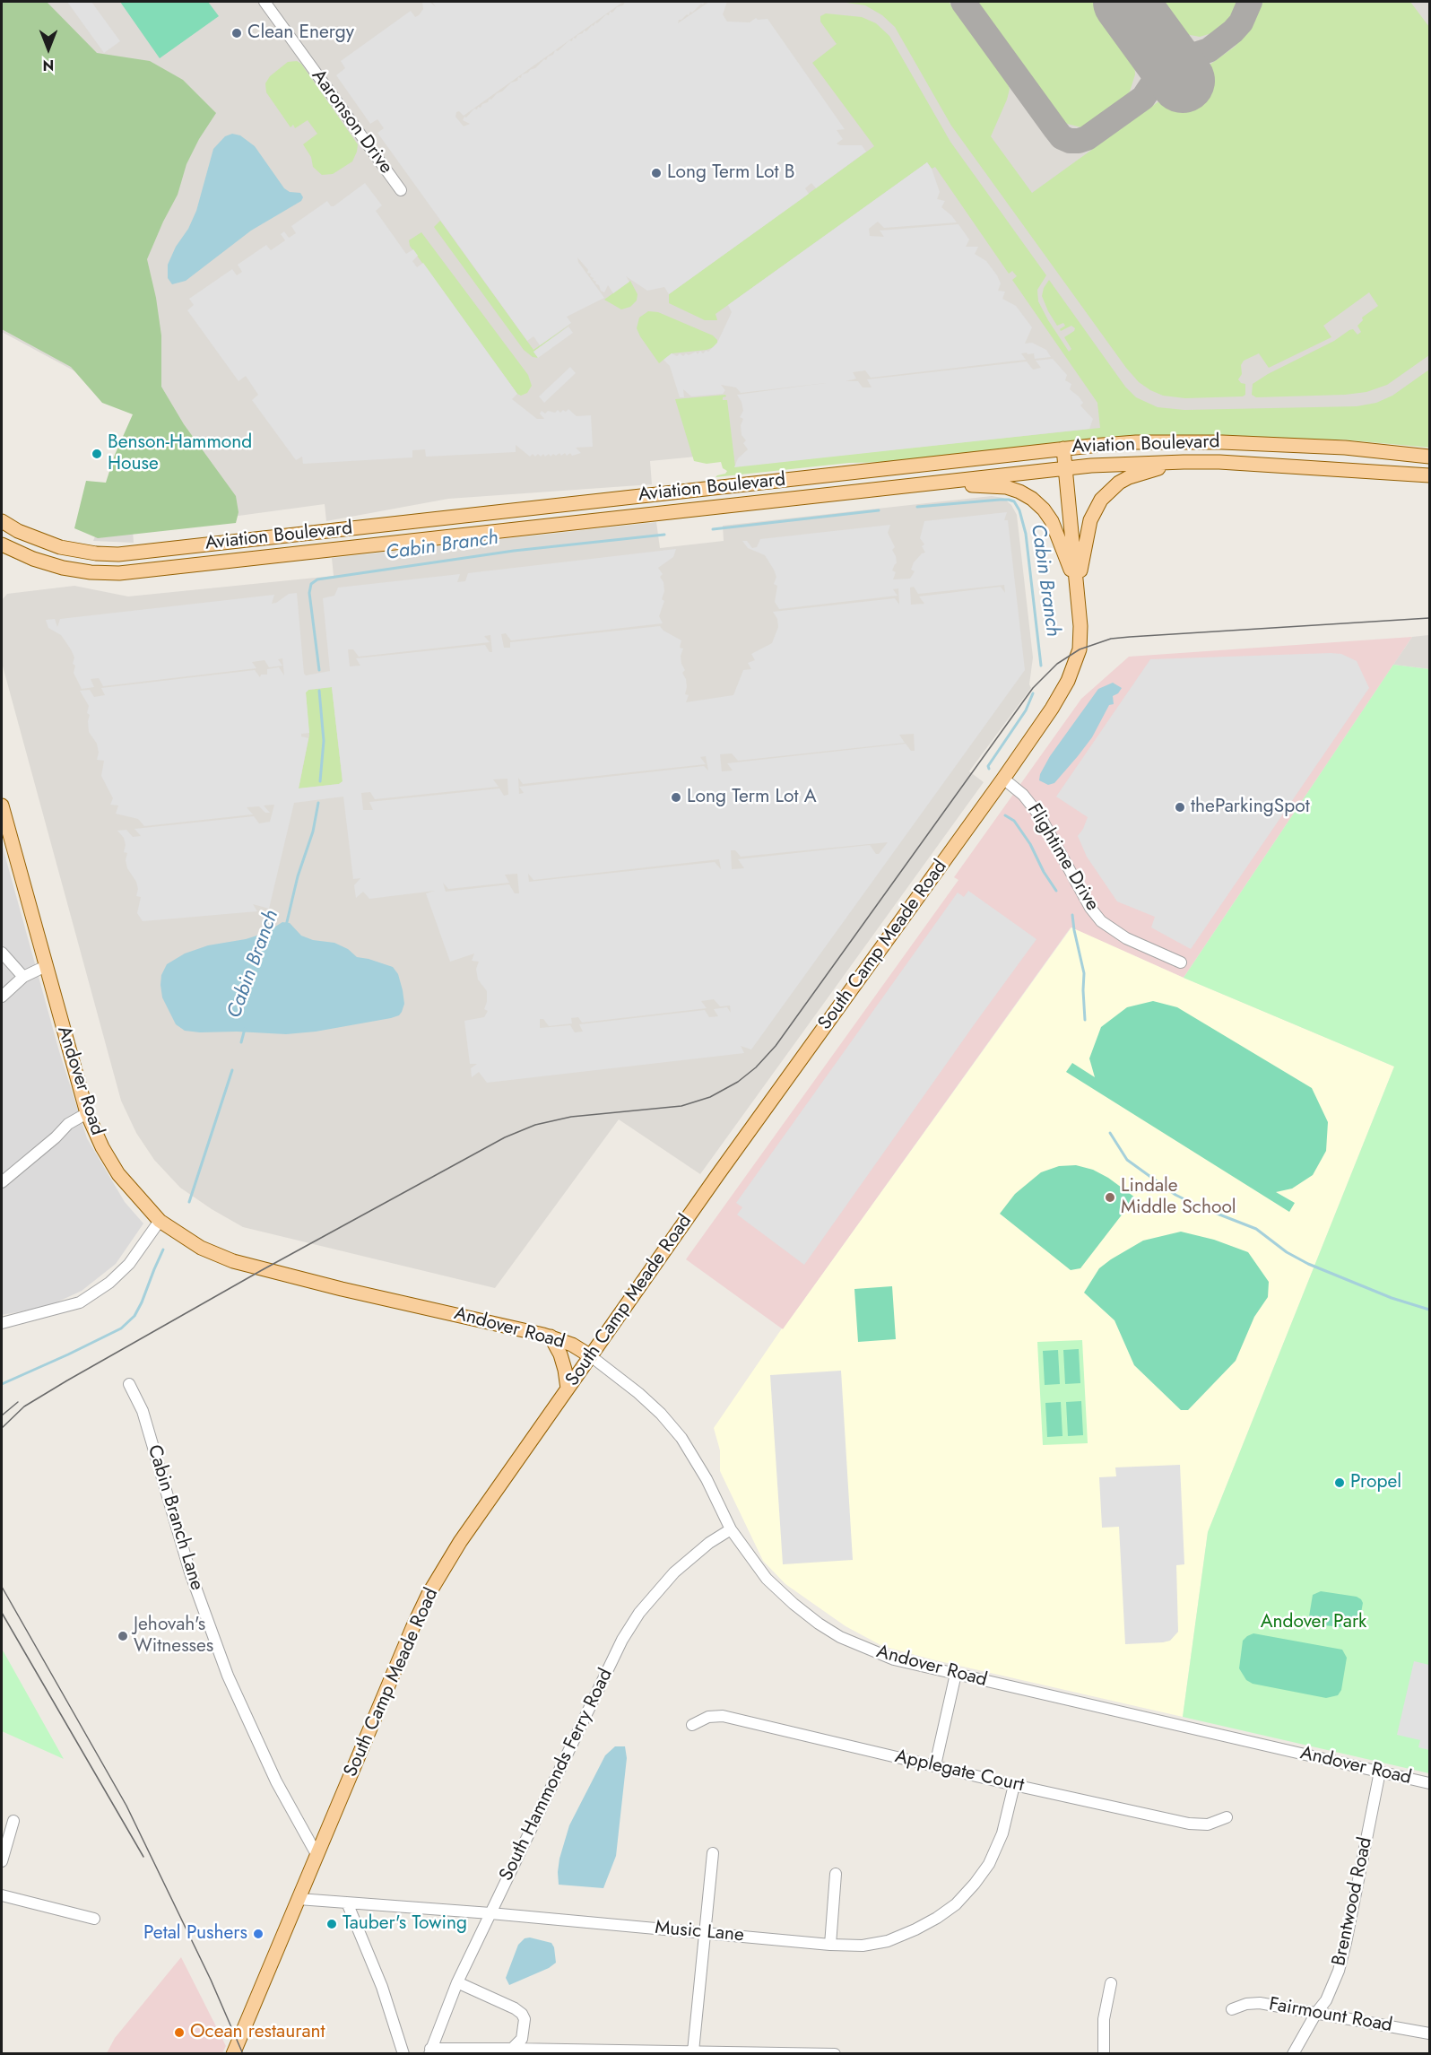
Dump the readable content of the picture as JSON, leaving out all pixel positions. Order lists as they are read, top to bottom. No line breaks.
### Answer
{"streets":{"main road":["Aviation Boulevard","South Camp Meade Road","Andover Road"],"street":["Aaronson Drive","Flightime Drive","Cabin Branch Lane","Applegate Court","South Hammonds Ferry Road","Brentwood Road","Music Lane","Fairmount Road"]},"crossings":[["Flightime Drive","South Camp Meade Road"],["South Camp Meade Road","Andover Road"],["South Camp Meade Road","Cabin Branch Lane"],["South Camp Meade Road","Music Lane"],["Andover Road","South Hammonds Ferry Road"],["Andover Road","Brentwood Road"],["Applegate Court","Music Lane"],["South Hammonds Ferry Road","Music Lane"],["Brentwood Road","Fairmount Road"]],"water":["Cabin Branch"],"parks":["Andover Park"],"places":["Clean Energy","Long Term Lot B","Benson-Hammond House","Long Term Lot A","theParkingSpot","Lindale Middle School","Propel","Jehovah's Witnesses","Tauber's Towing","Petal Pushers","Ocean restaurant"],"north":"bottom"}
